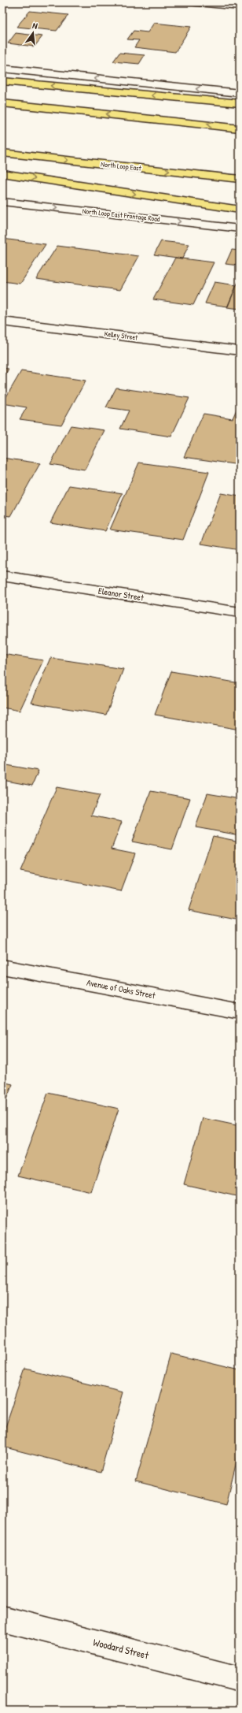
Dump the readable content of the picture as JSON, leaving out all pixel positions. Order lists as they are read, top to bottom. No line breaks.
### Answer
{"streets":{"highway":["North Loop East"],"street":["North Loop East Frontage Road","Kelley Street","Eleanor Street","Avenue of Oaks Street","Woodard Street"]},"north":"top"}
